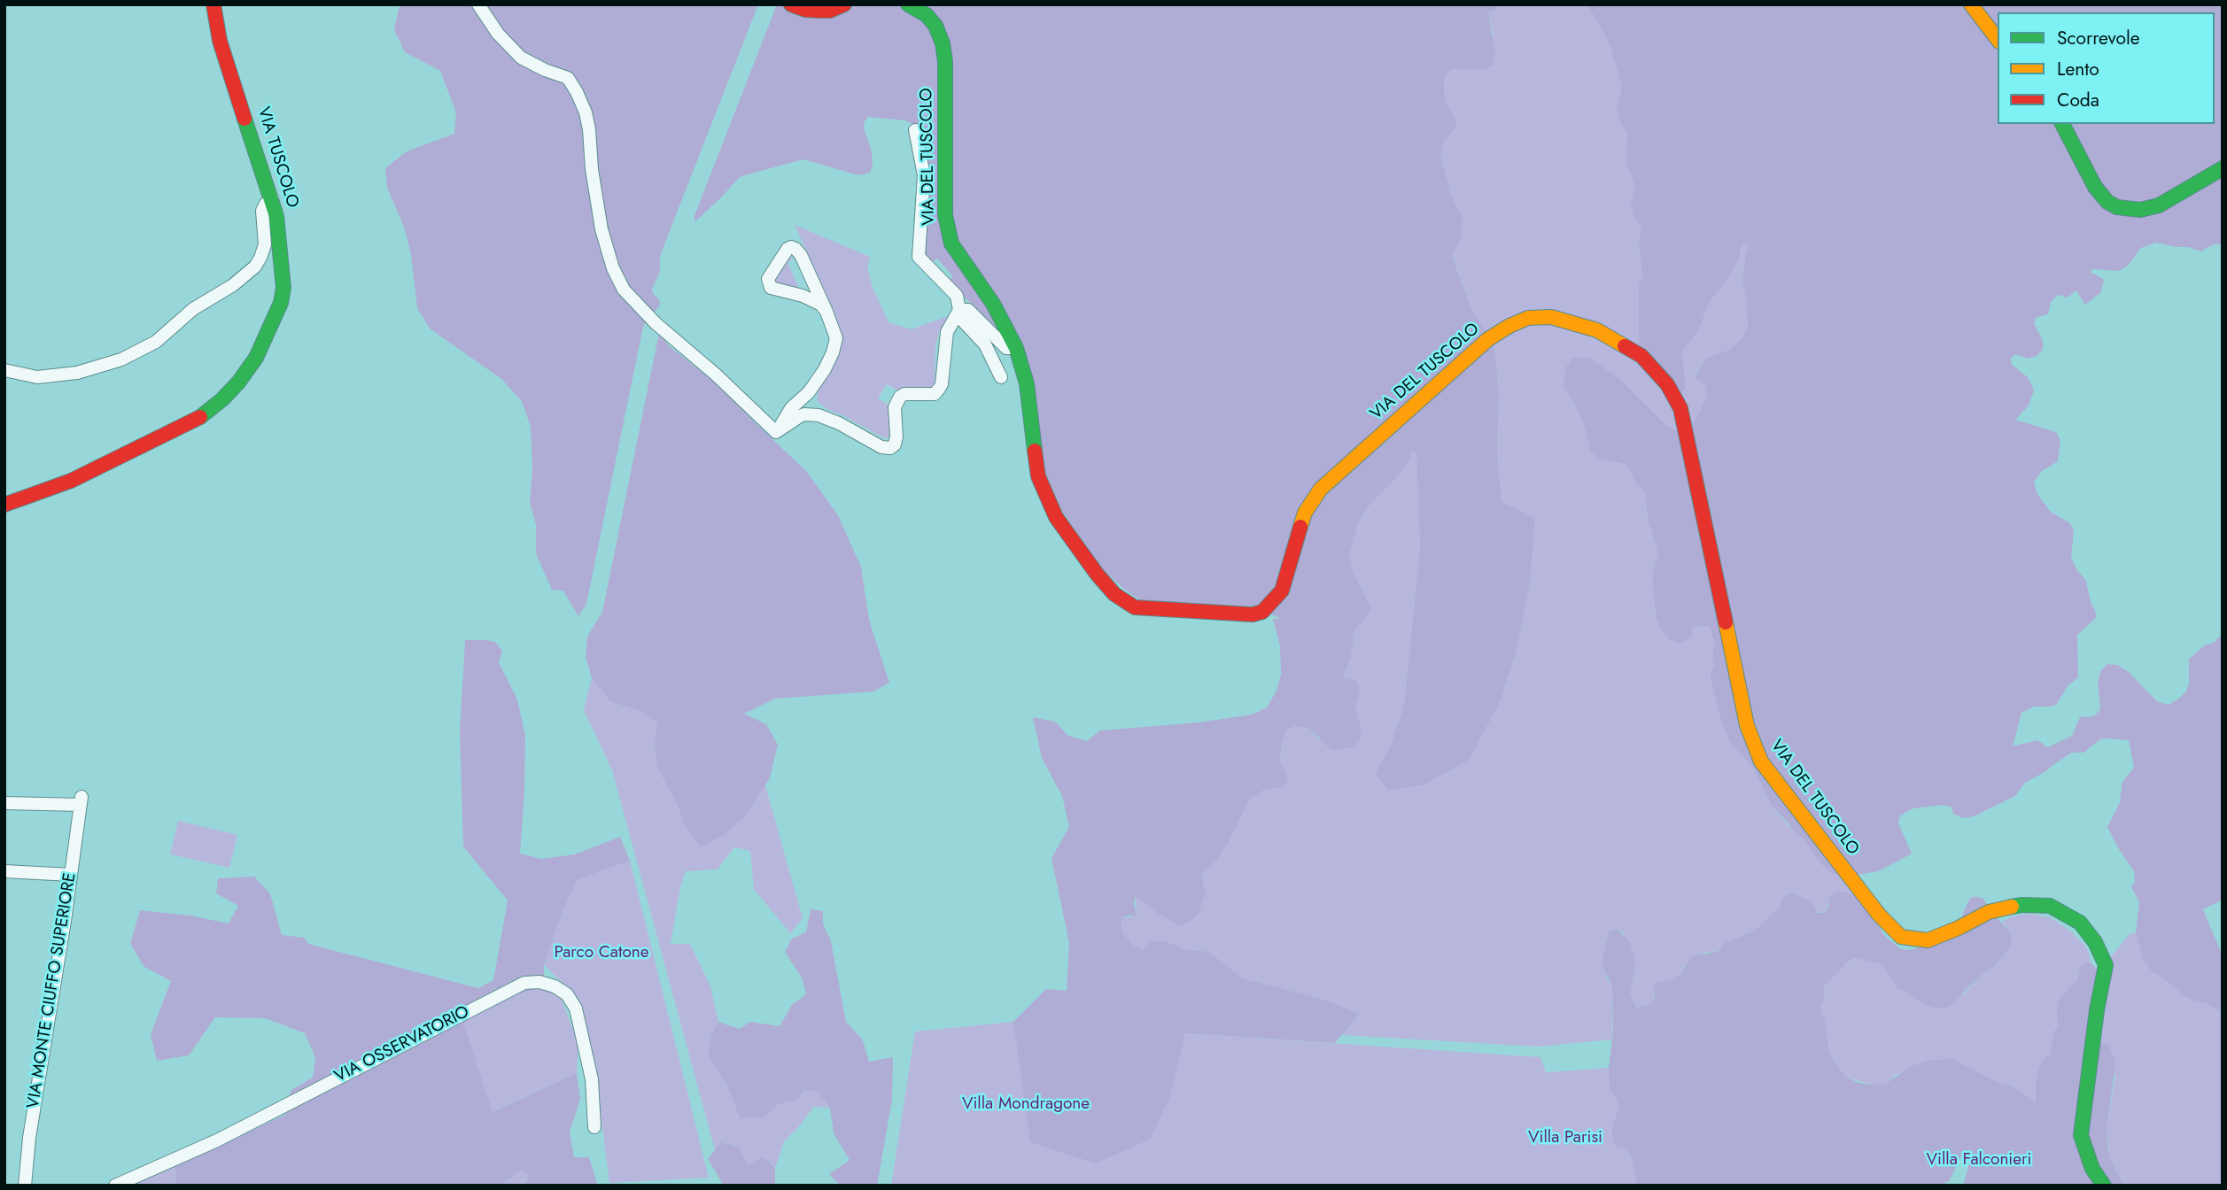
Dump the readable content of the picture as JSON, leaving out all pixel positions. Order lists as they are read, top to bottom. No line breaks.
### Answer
{"streets":{"street":["VIA DEL TUSCOLO","VIA TUSCOLO","VIA MONTE CIUFFO SUPERIORE","VIA OSSERVATORIO"]},"parks":["Parco Catone","Villa Mondragone","Villa Parisi","Villa Falconieri"],"legend":["Scorrevole","Lento","Coda"]}
